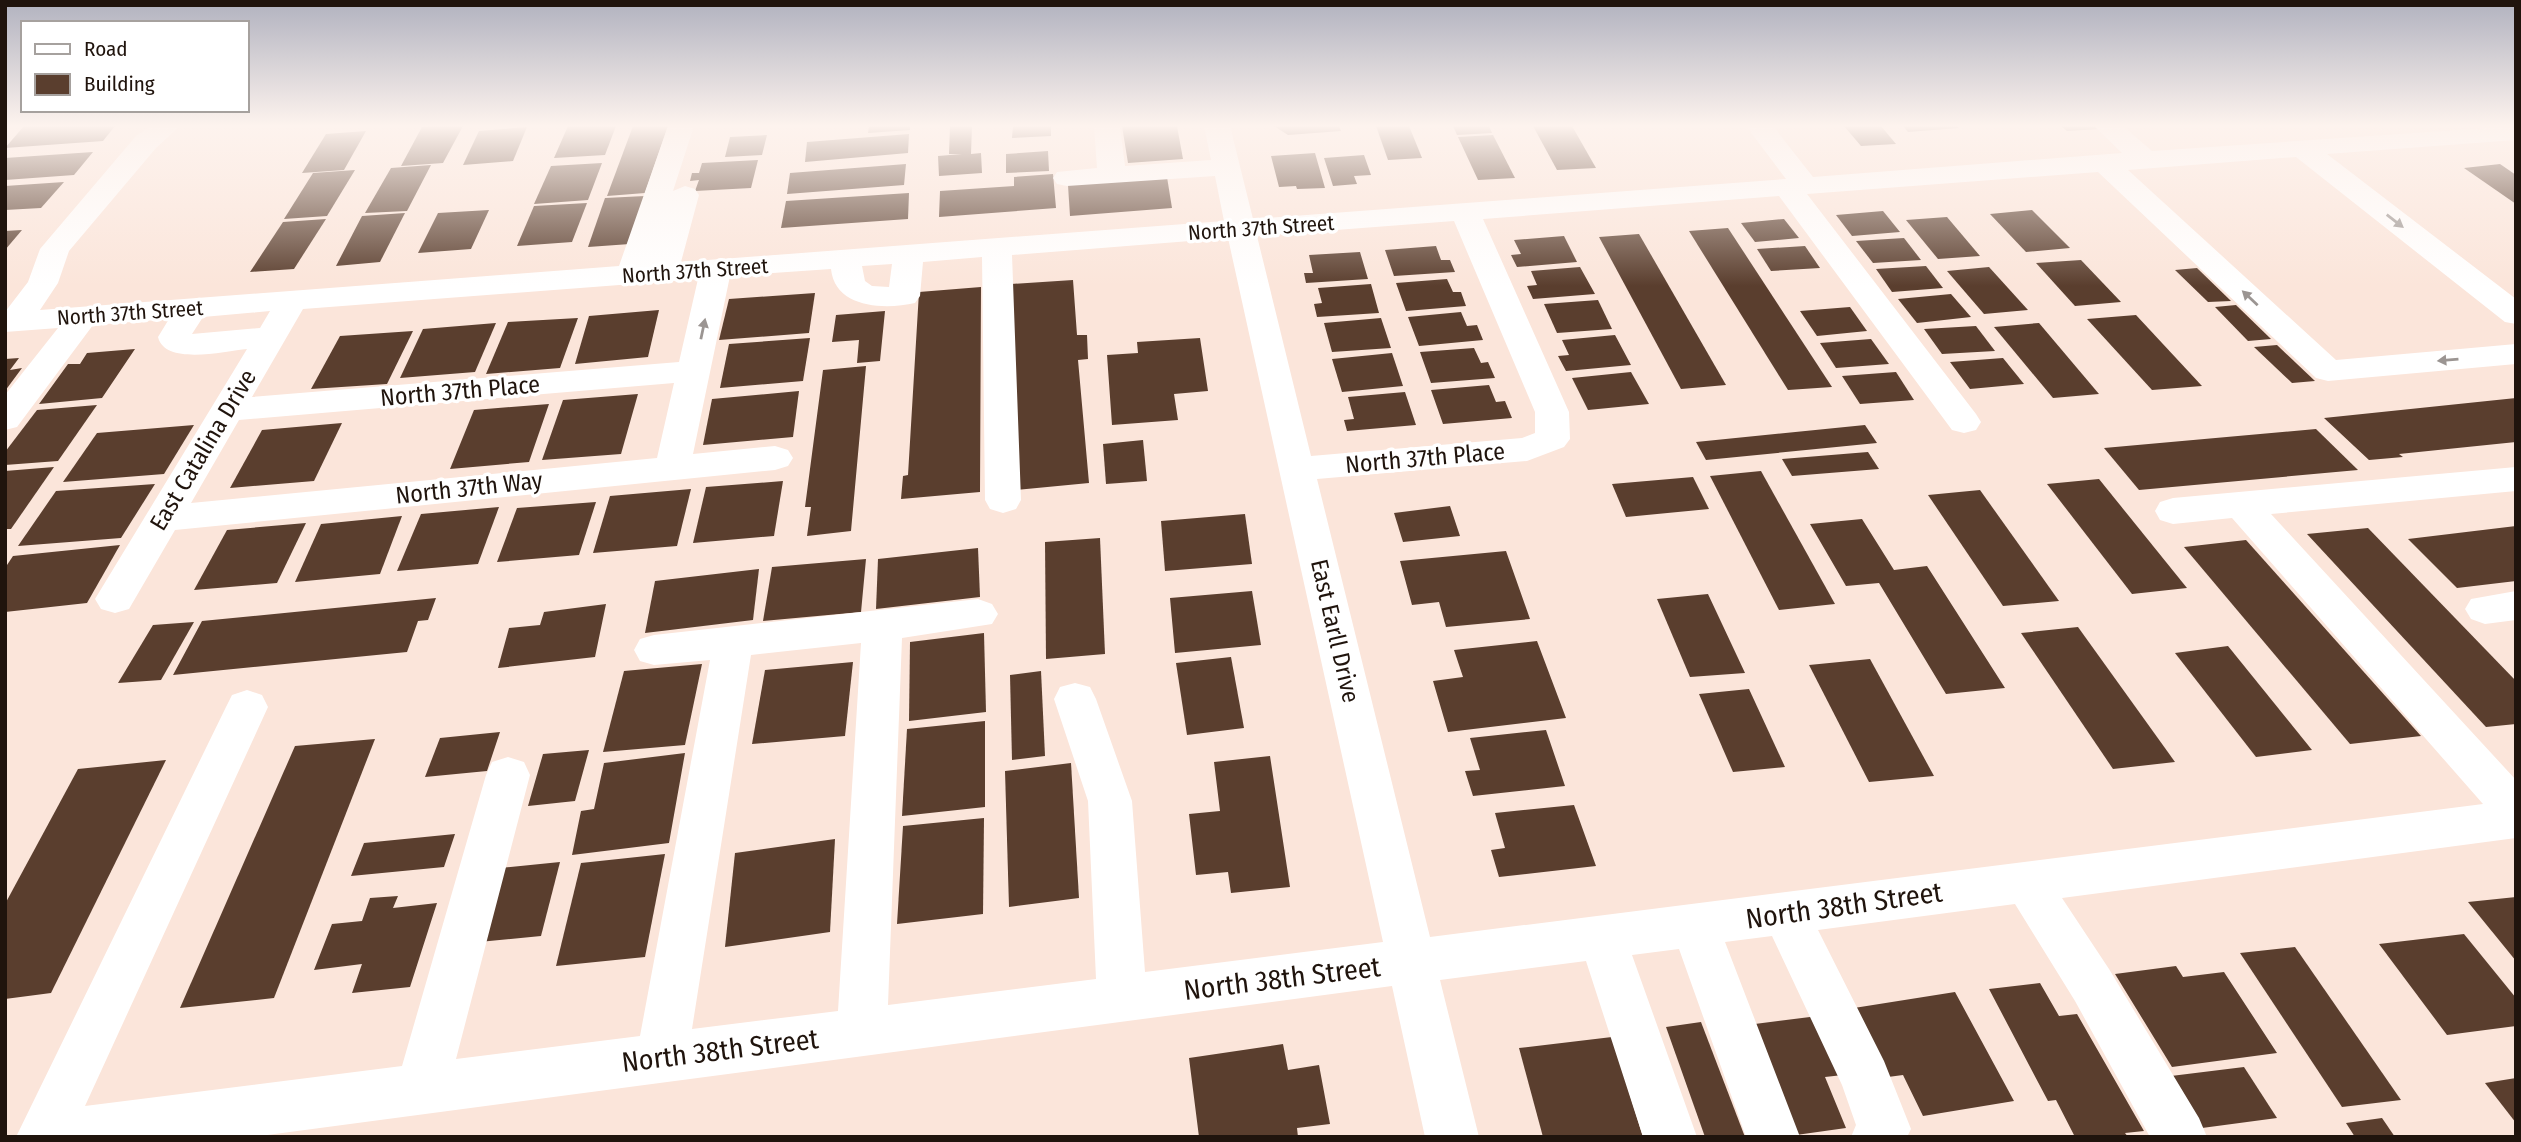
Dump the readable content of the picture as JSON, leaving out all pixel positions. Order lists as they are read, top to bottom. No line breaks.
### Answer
{"streets":{"street":["North 37th Street","North 37th Place","East Catalina Drive","North 37th Way","East Earll Drive","North 38th Street"]},"crossings":[["North 37th Street","North 37th Place"],["North 37th Street","East Catalina Drive"],["North 37th Street","East Earll Drive"],["North 37th Place","East Catalina Drive"],["North 37th Place","East Earll Drive"],["East Catalina Drive","North 37th Way"],["East Earll Drive","North 38th Street"]],"legend":["Road","Building"]}
